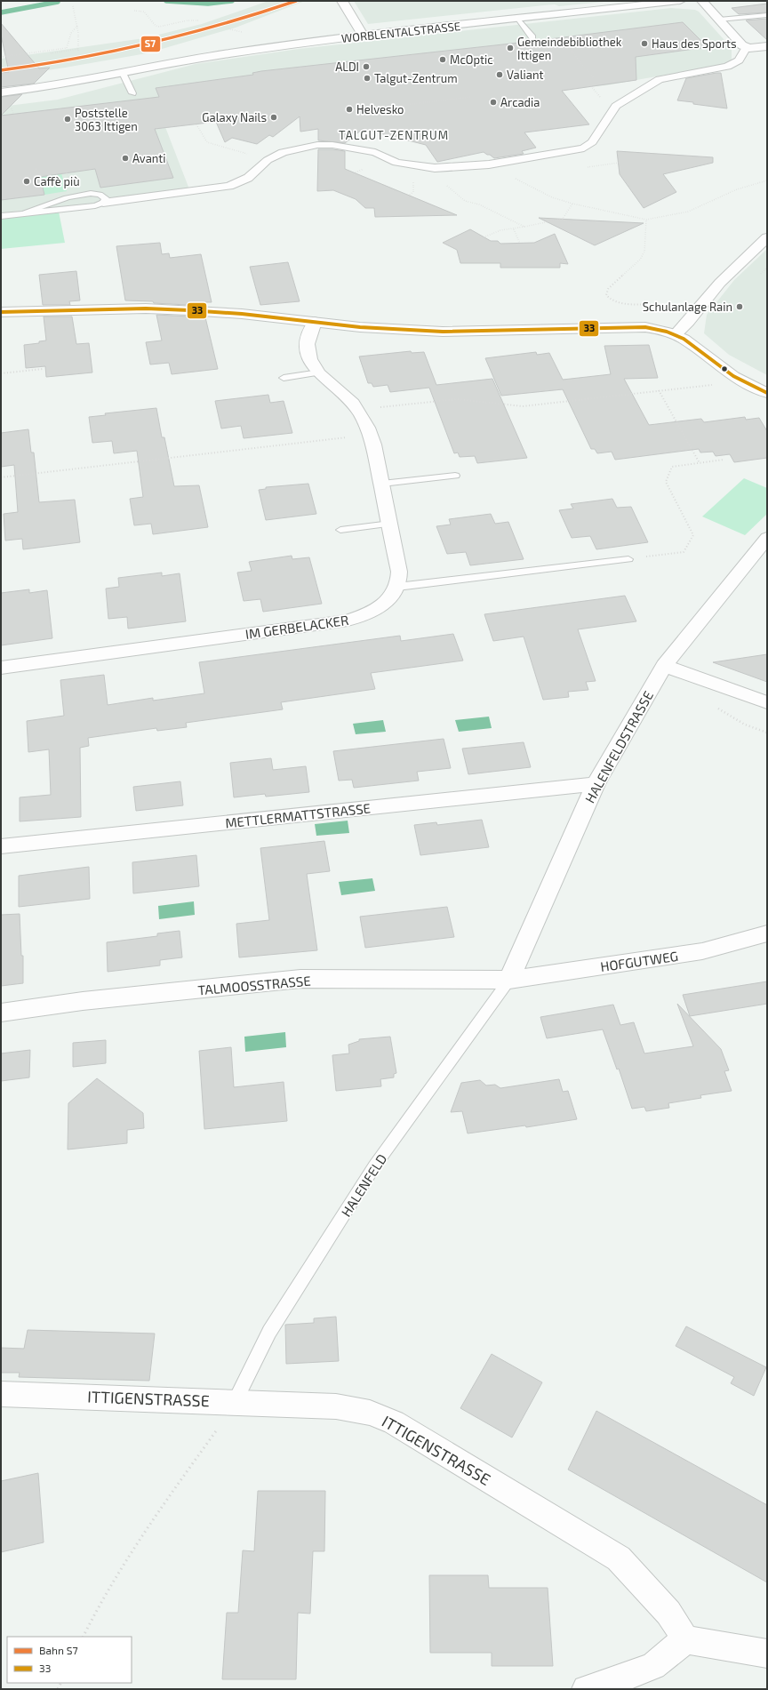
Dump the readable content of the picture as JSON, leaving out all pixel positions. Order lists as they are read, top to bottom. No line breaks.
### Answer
{"streets":{"street":["WORBLENTALSTRASSE","IM GERBELACKER","HALENFELDSTRASSE","METTLERMATTSTRASSE","HOFGUTWEG","TALMOOSSTRASSE","ITTIGENSTRASSE"],"lane":["HALENFELD"]},"crossings":[["HALENFELDSTRASSE","METTLERMATTSTRASSE"],["HALENFELDSTRASSE","HOFGUTWEG"],["HALENFELDSTRASSE","TALMOOSSTRASSE"],["HALENFELDSTRASSE","HALENFELD"],["HOFGUTWEG","TALMOOSSTRASSE"],["HOFGUTWEG","HALENFELD"],["TALMOOSSTRASSE","HALENFELD"],["HALENFELD","ITTIGENSTRASSE"]],"districts":["TALGUT-ZENTRUM"],"places":["Haus des Sports","Gemeindebibliothek Ittigen","McOptic","ALDI","Valiant","Talgut-Zentrum","Arcadia","Helvesko","Galaxy Nails","Poststelle 3063 Ittigen","Avanti","Caffè più","Schulanlage Rain"],"lines":["rail line S7","transit line 33"],"legend":["Bahn S7","33"]}
